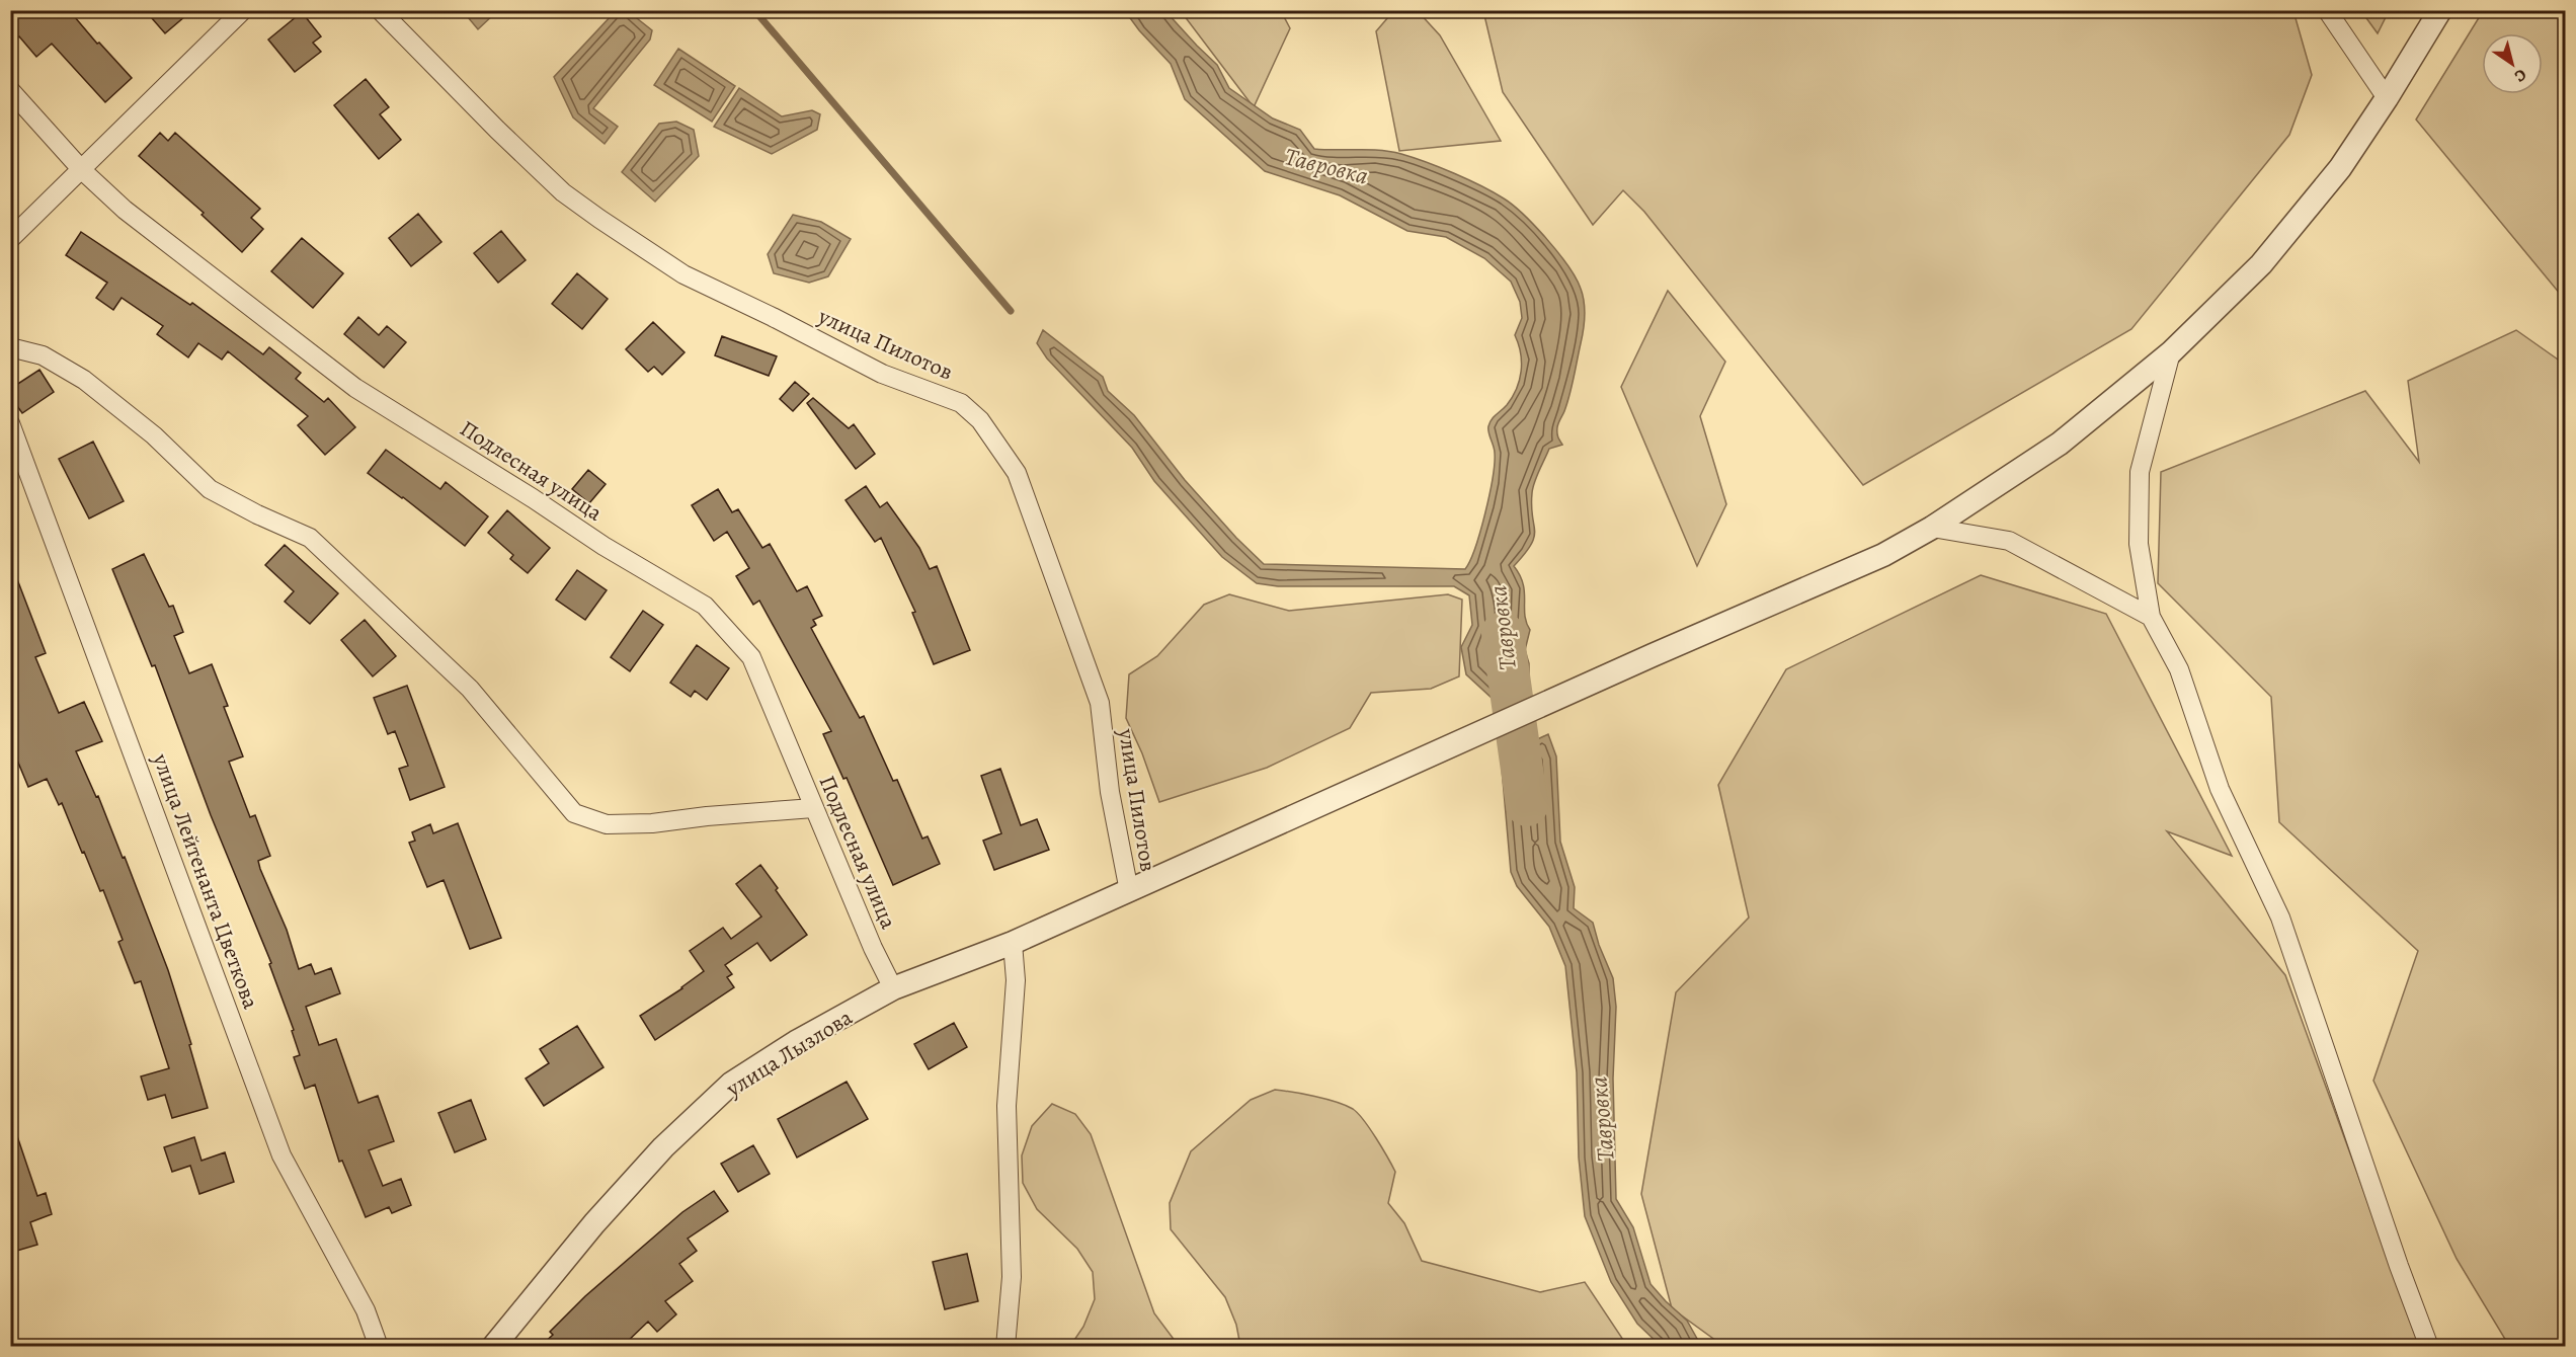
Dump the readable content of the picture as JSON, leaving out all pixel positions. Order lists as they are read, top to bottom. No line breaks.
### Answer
{"streets":{"street":["улица Пилотов","Подлесная улица","улица Лейтенанта Цветкова","улица Лызлова"]},"crossings":[["улица Пилотов","улица Лызлова"],["Подлесная улица","улица Лызлова"]],"water":["Тавровка"],"north":"bottom right"}
